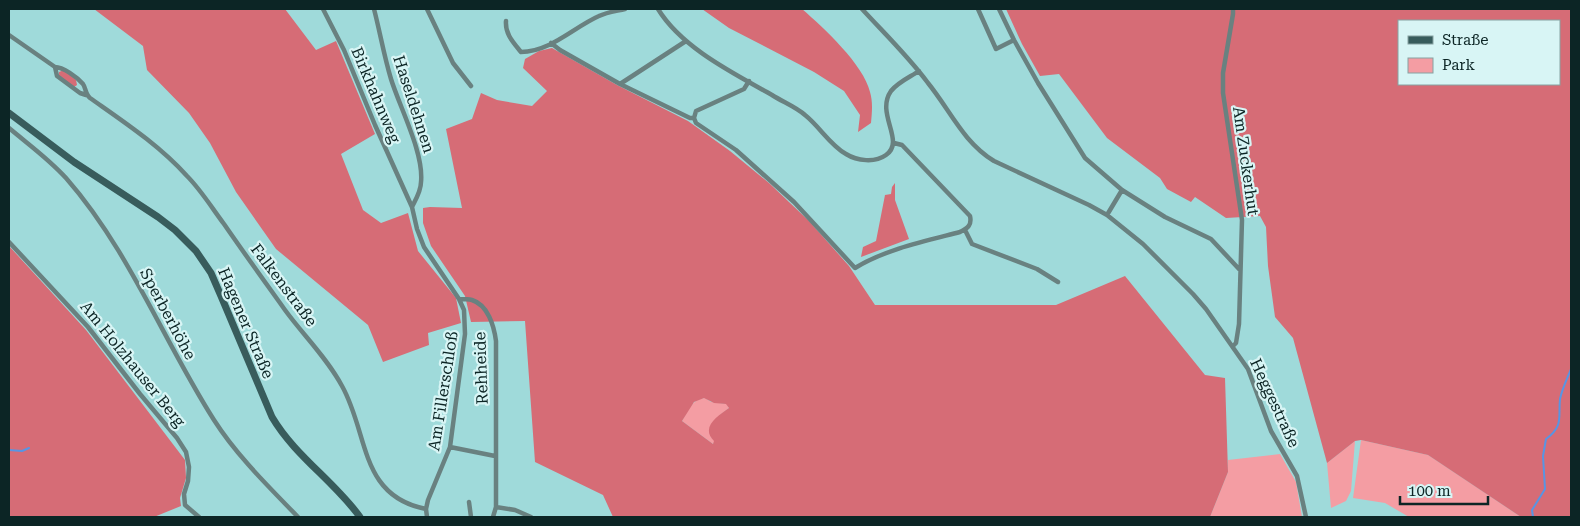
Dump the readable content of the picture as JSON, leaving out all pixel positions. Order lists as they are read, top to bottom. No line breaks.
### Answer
{"streets":{"main road":["Hagener Straße"],"street":["Birkhahnweg","Haseldehnen","Am Zuckerhut","Falkenstraße","Sperberhöhe","Am Holzhauser Berg","Rehheide","Am Fillerschloß","Heggestraße"]},"crossings":[["Birkhahnweg","Am Fillerschloß"],["Haseldehnen","Am Fillerschloß"],["Am Zuckerhut","Heggestraße"],["Falkenstraße","Am Fillerschloß"],["Rehheide","Am Fillerschloß"]],"legend":["Straße","Park"],"scale_bar":"100 m"}
